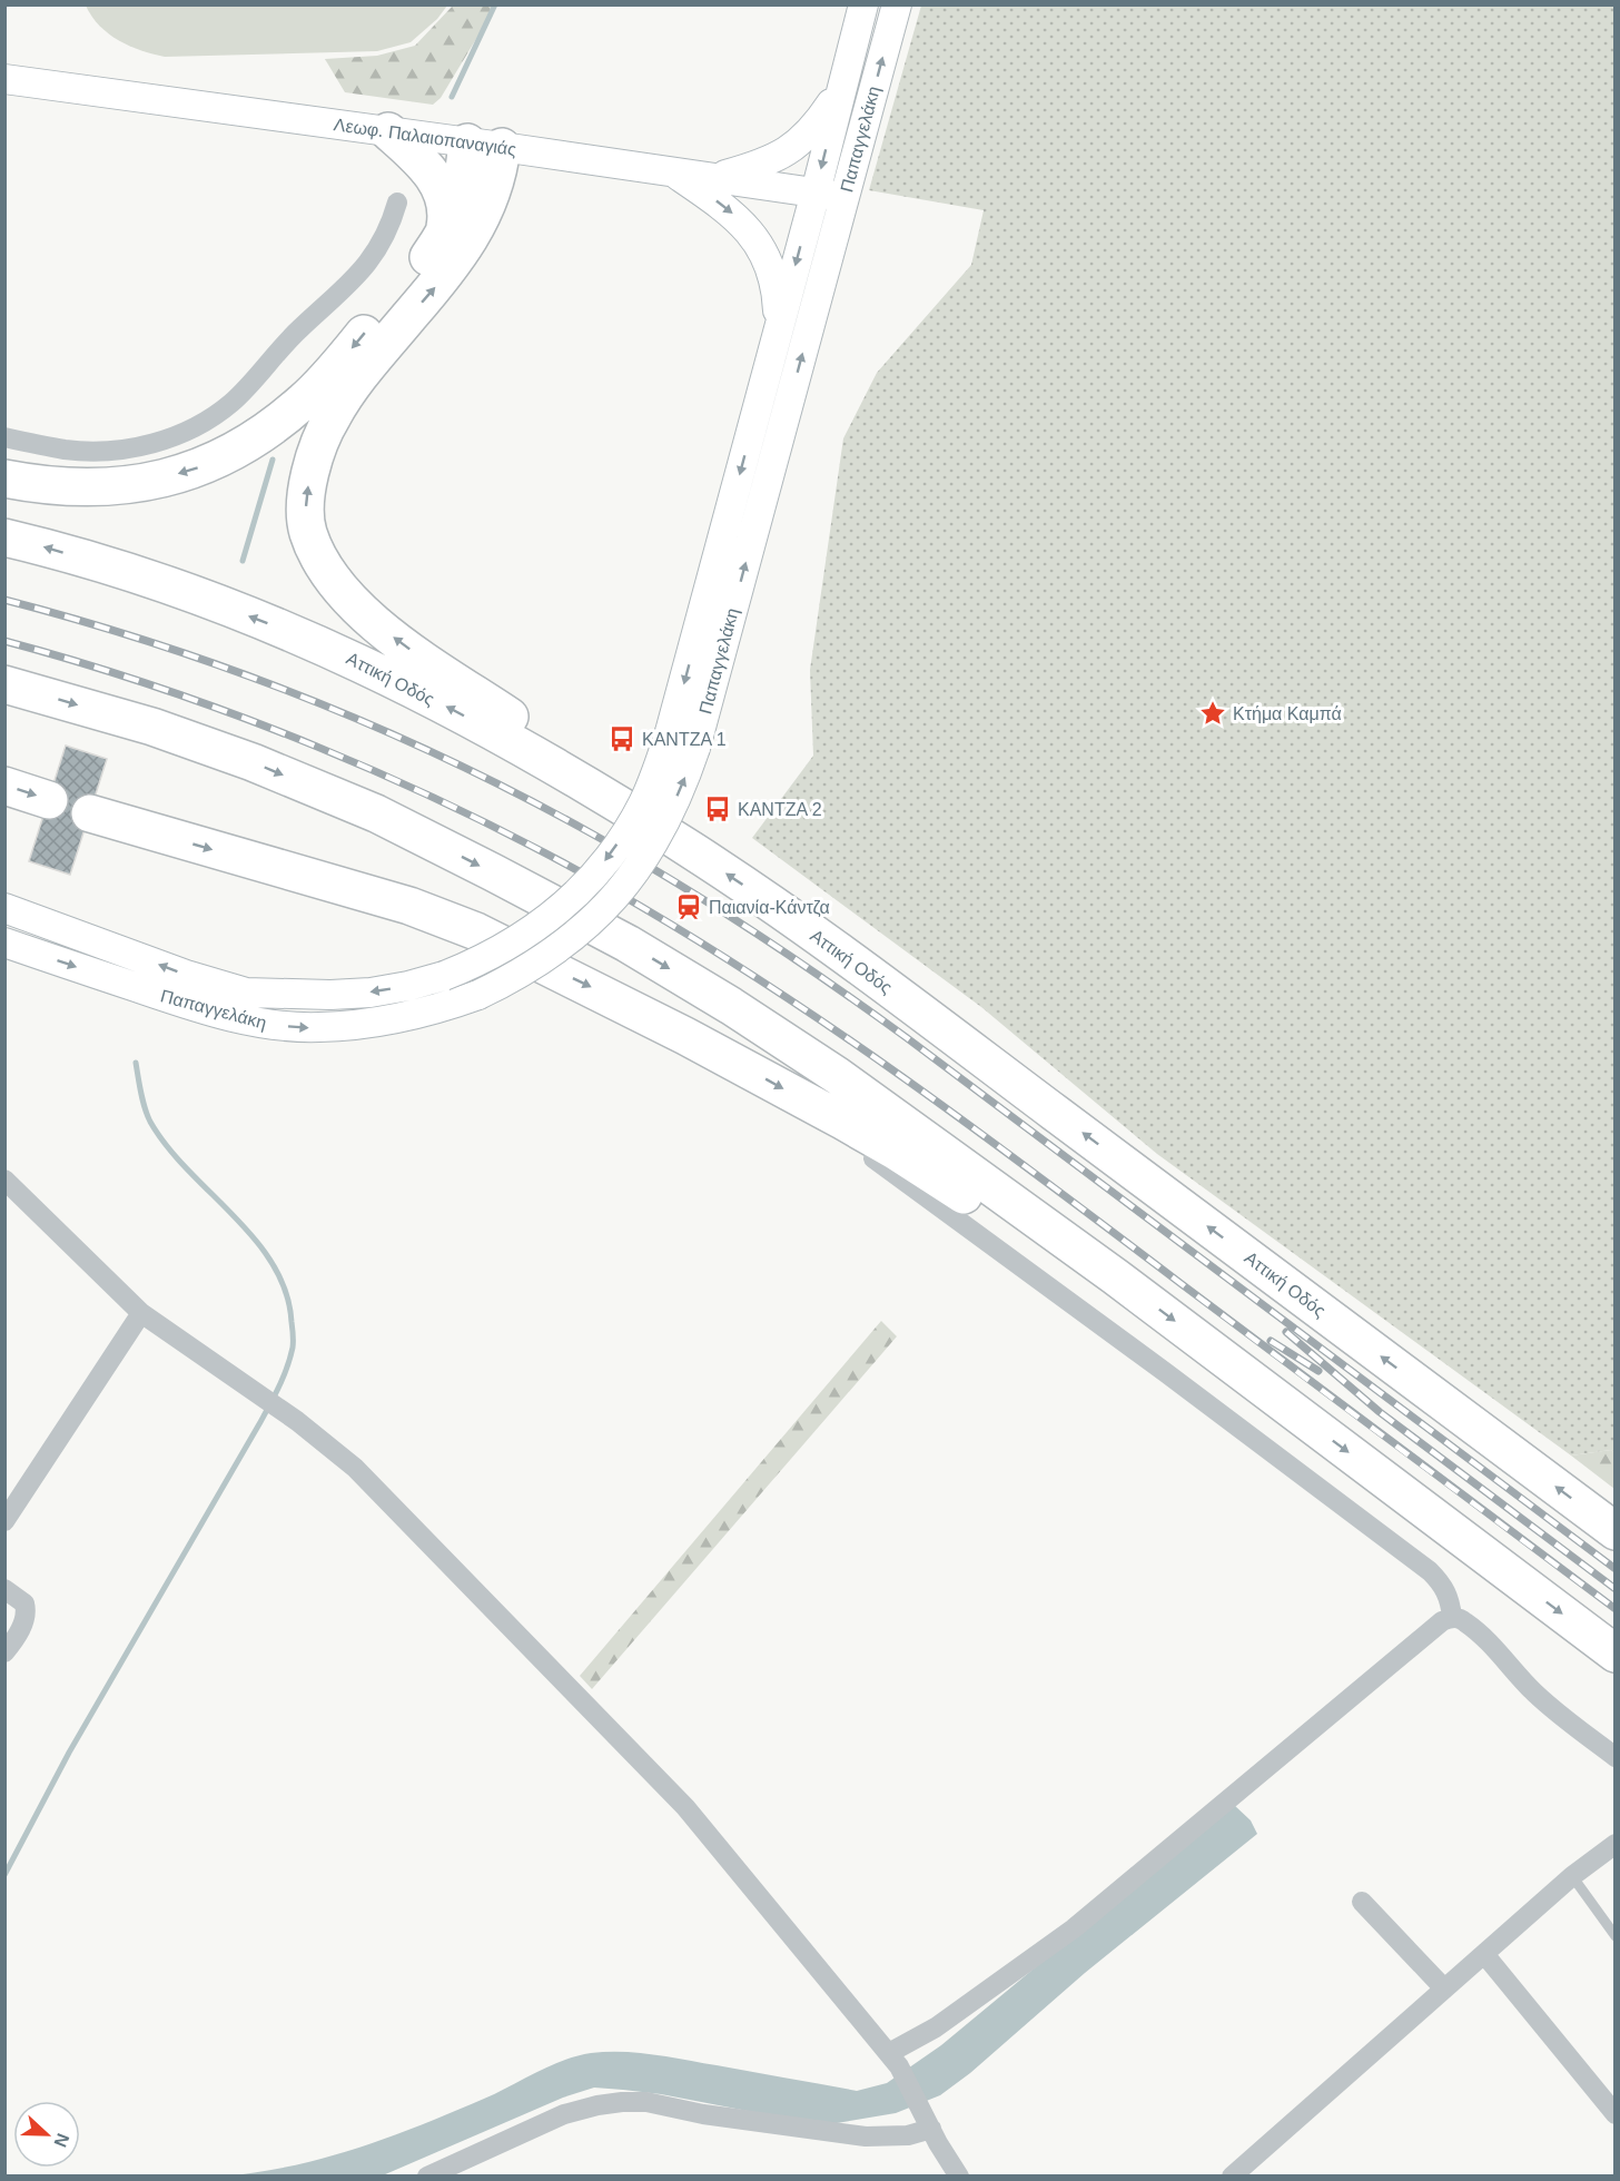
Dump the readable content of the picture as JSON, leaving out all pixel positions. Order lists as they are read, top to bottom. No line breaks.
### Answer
{"streets":{"highway":["Αττική Οδός"],"street":["Λεωφ. Παλαιοπαναγιάς","Παπαγγελάκη"]},"crossings":[["Λεωφ. Παλαιοπαναγιάς","Παπαγγελάκη"]],"places":{"place":["Kτήμα Καμπά"],"bus stop":["ΚΑΝΤΖΑ 1","ΚΑΝΤΖΑ 2"],"station":["Παιανία-Κάντζα"]},"north":"right"}
